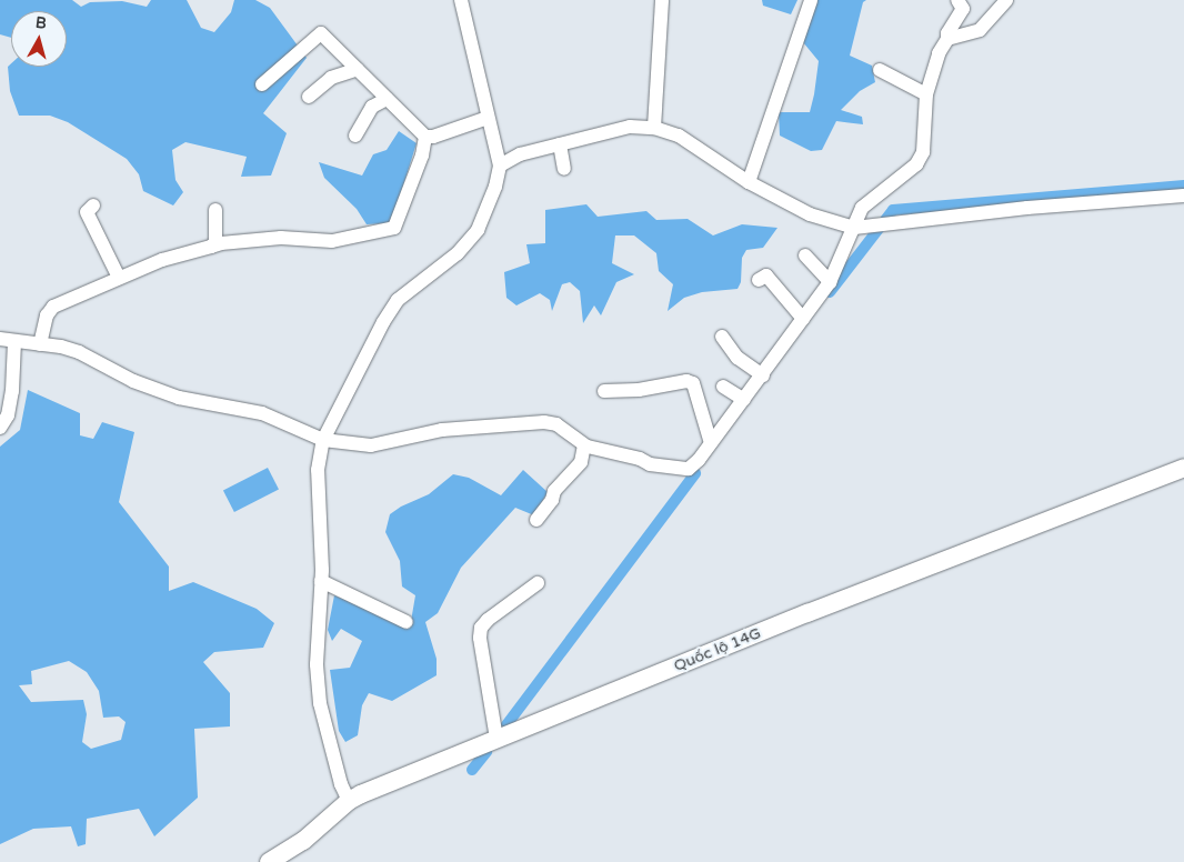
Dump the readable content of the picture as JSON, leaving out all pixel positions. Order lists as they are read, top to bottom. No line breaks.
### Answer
{"streets":{"main road":["Quốc lộ 14G"]},"north":"top"}
